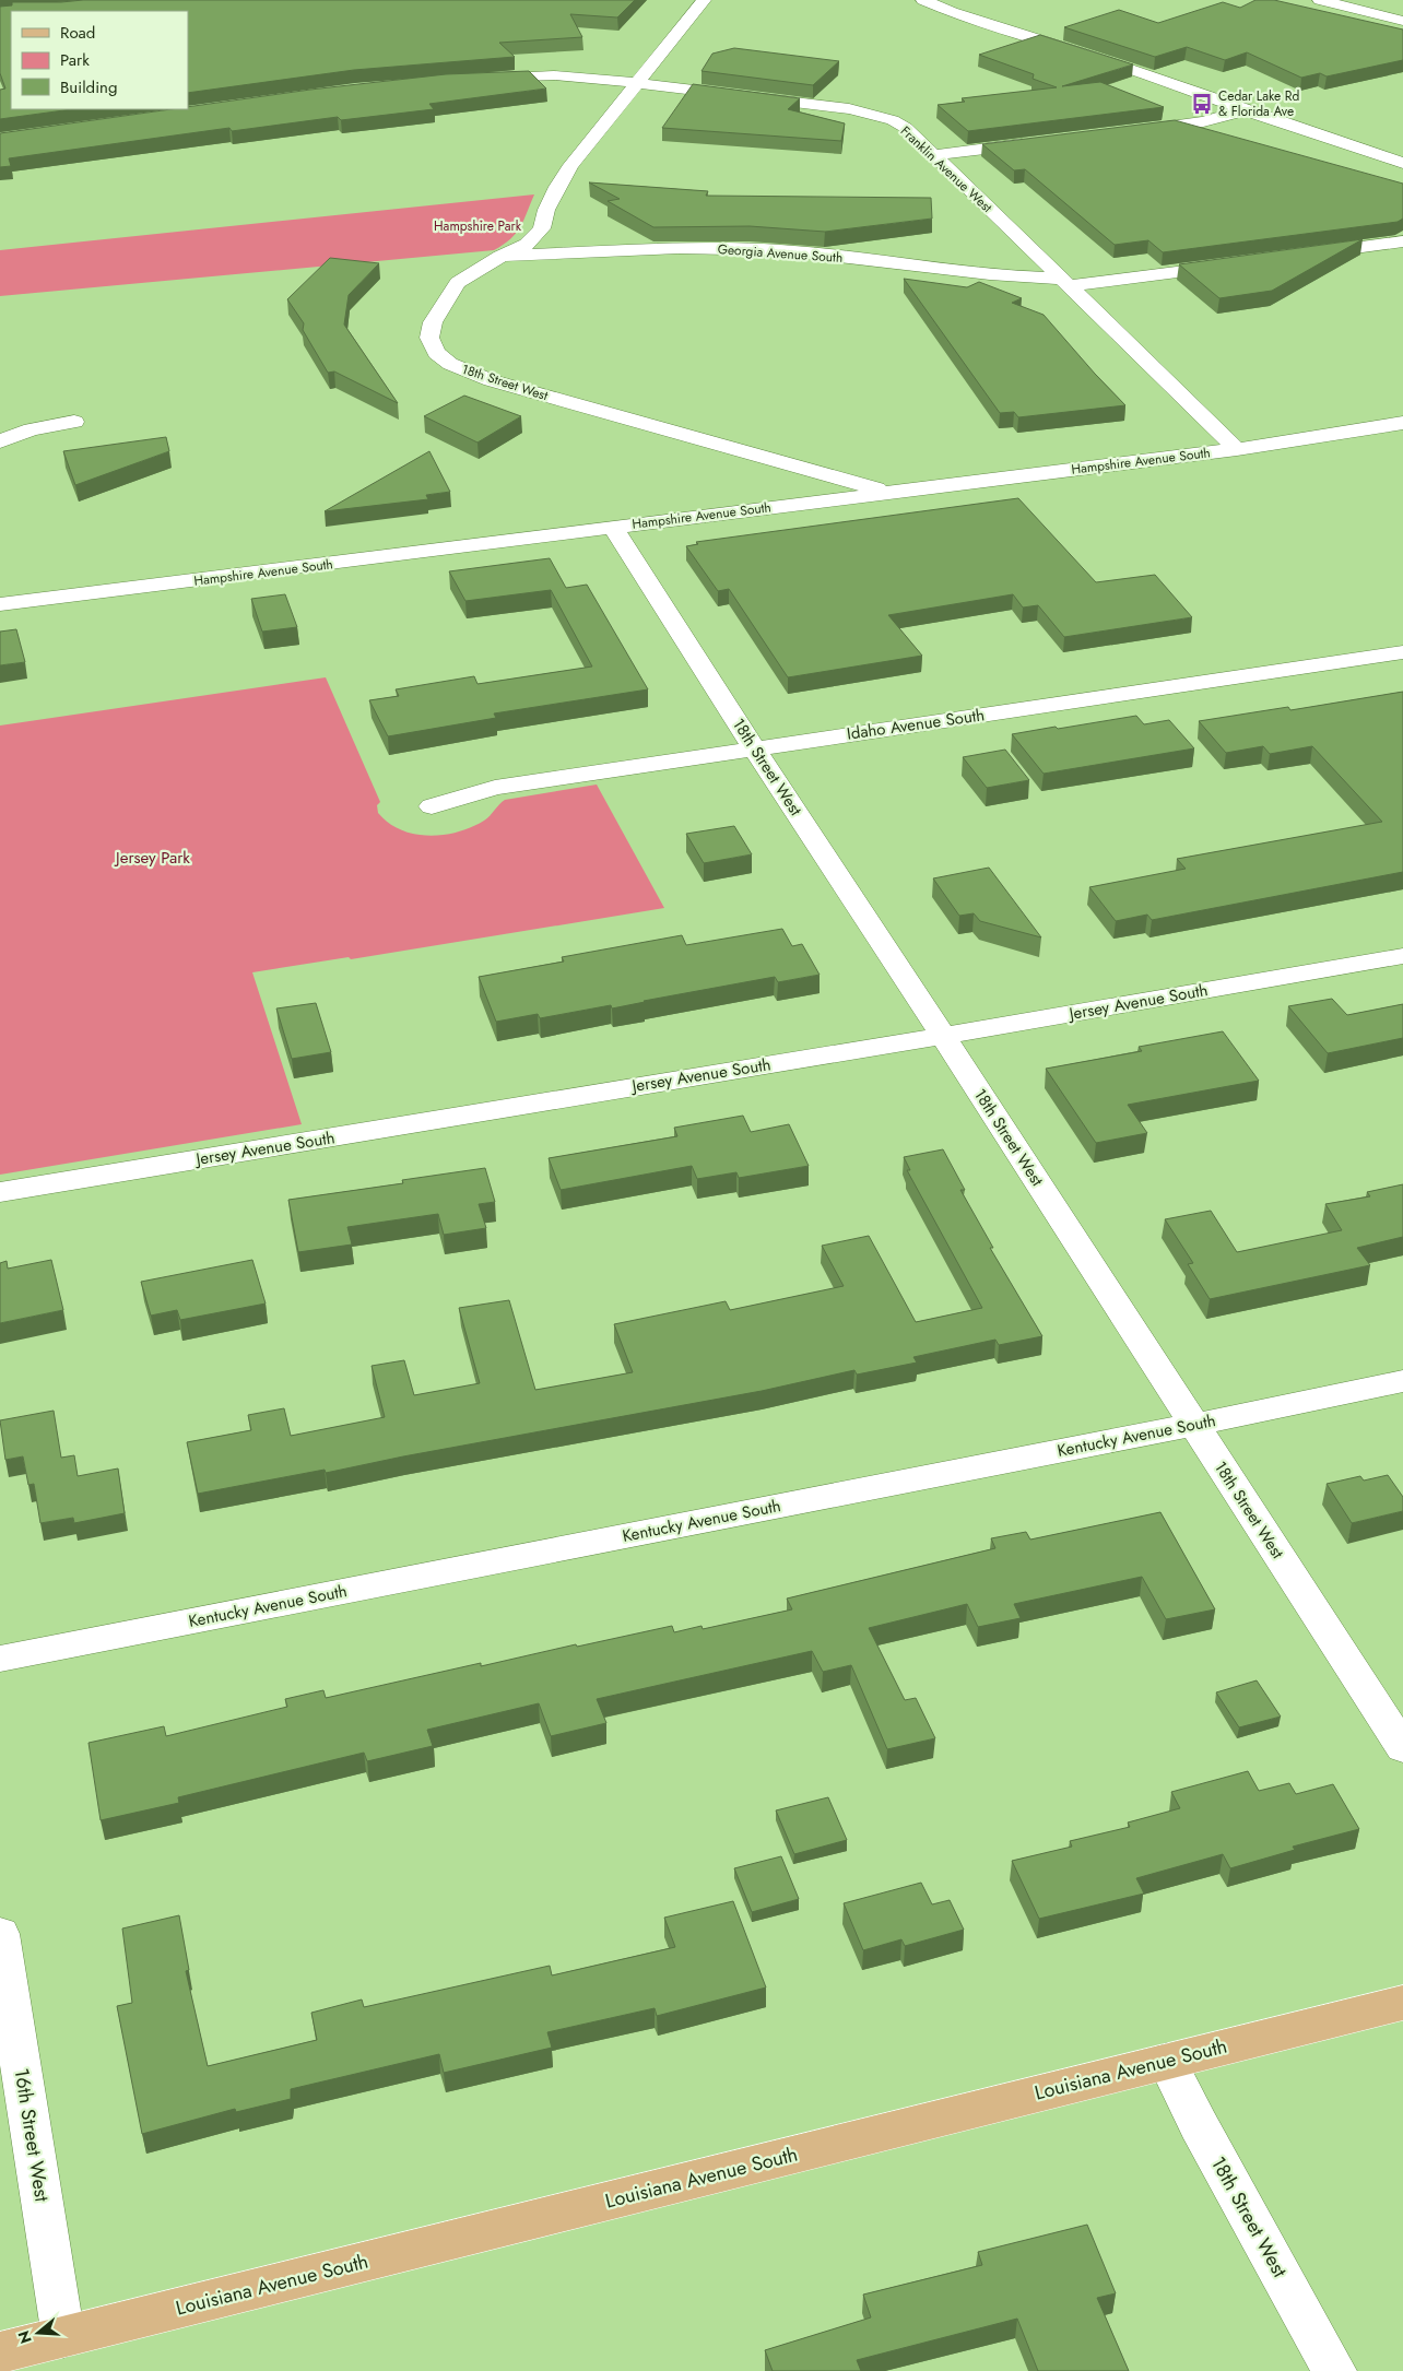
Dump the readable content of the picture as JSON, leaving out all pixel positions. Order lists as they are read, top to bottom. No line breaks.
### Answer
{"streets":{"main road":["Louisiana Avenue South"],"street":["Franklin Avenue West","Georgia Avenue South","18th Street West","Hampshire Avenue South","Idaho Avenue South","Jersey Avenue South","Kentucky Avenue South","16th Street West"]},"crossings":[["Franklin Avenue West","Georgia Avenue South"],["Franklin Avenue West","18th Street West"],["Franklin Avenue West","Hampshire Avenue South"],["Georgia Avenue South","18th Street West"],["18th Street West","Hampshire Avenue South"],["18th Street West","Idaho Avenue South"],["18th Street West","Jersey Avenue South"],["18th Street West","Kentucky Avenue South"],["18th Street West","Louisiana Avenue South"],["Louisiana Avenue South","16th Street West"]],"parks":["Hampshire Park","Jersey Park"],"places":{"bus stop":["Cedar Lake Rd & Florida Ave"]},"legend":["Road","Park","Building"],"north":"left"}
